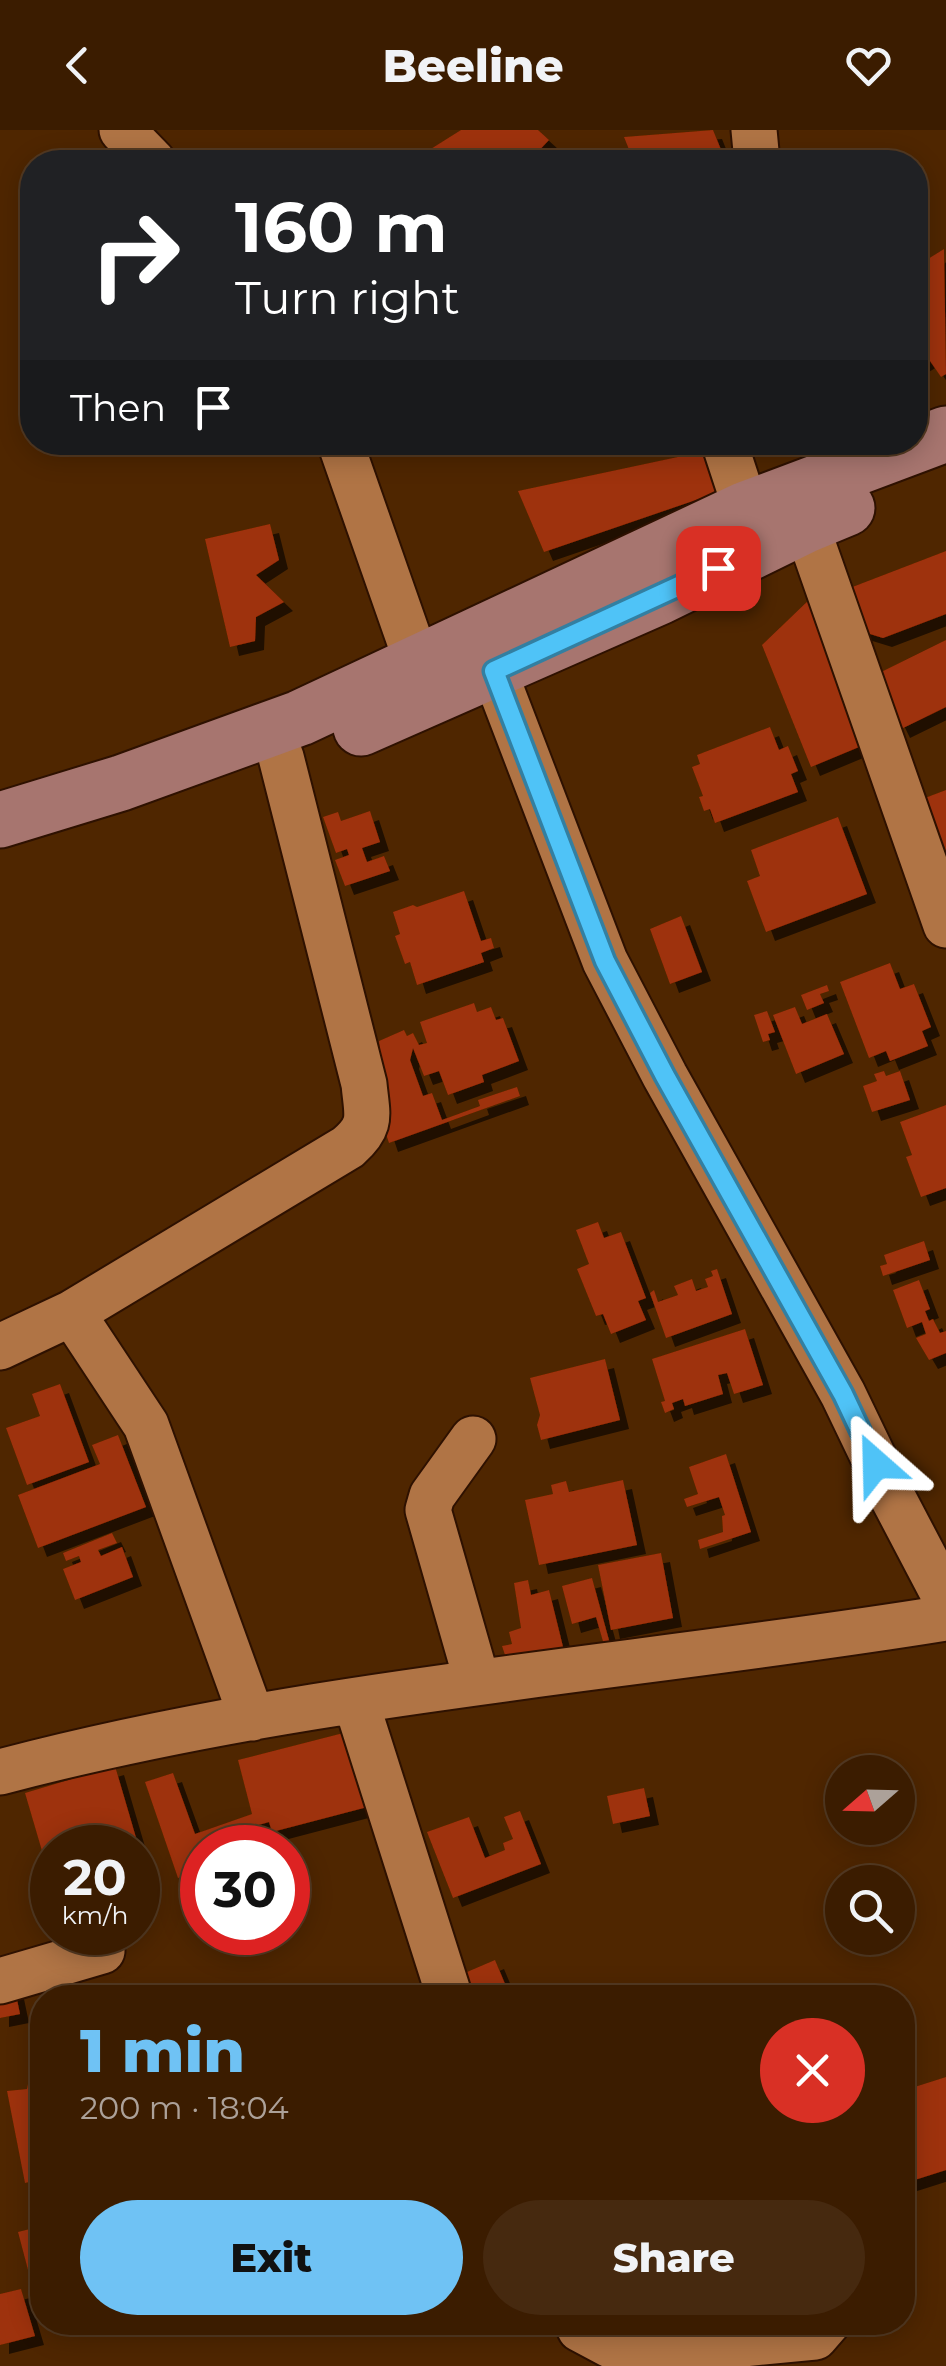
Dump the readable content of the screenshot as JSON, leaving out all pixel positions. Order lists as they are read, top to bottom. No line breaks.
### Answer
{"north":"left","page":{"header":"Beeline","turn":["160 m","Turn right"],"then":"Then","speed":"20 km/h","limit":"30","heading":["1 min","200 m · 18:04"],"buttons":["Exit","Share"]}}
